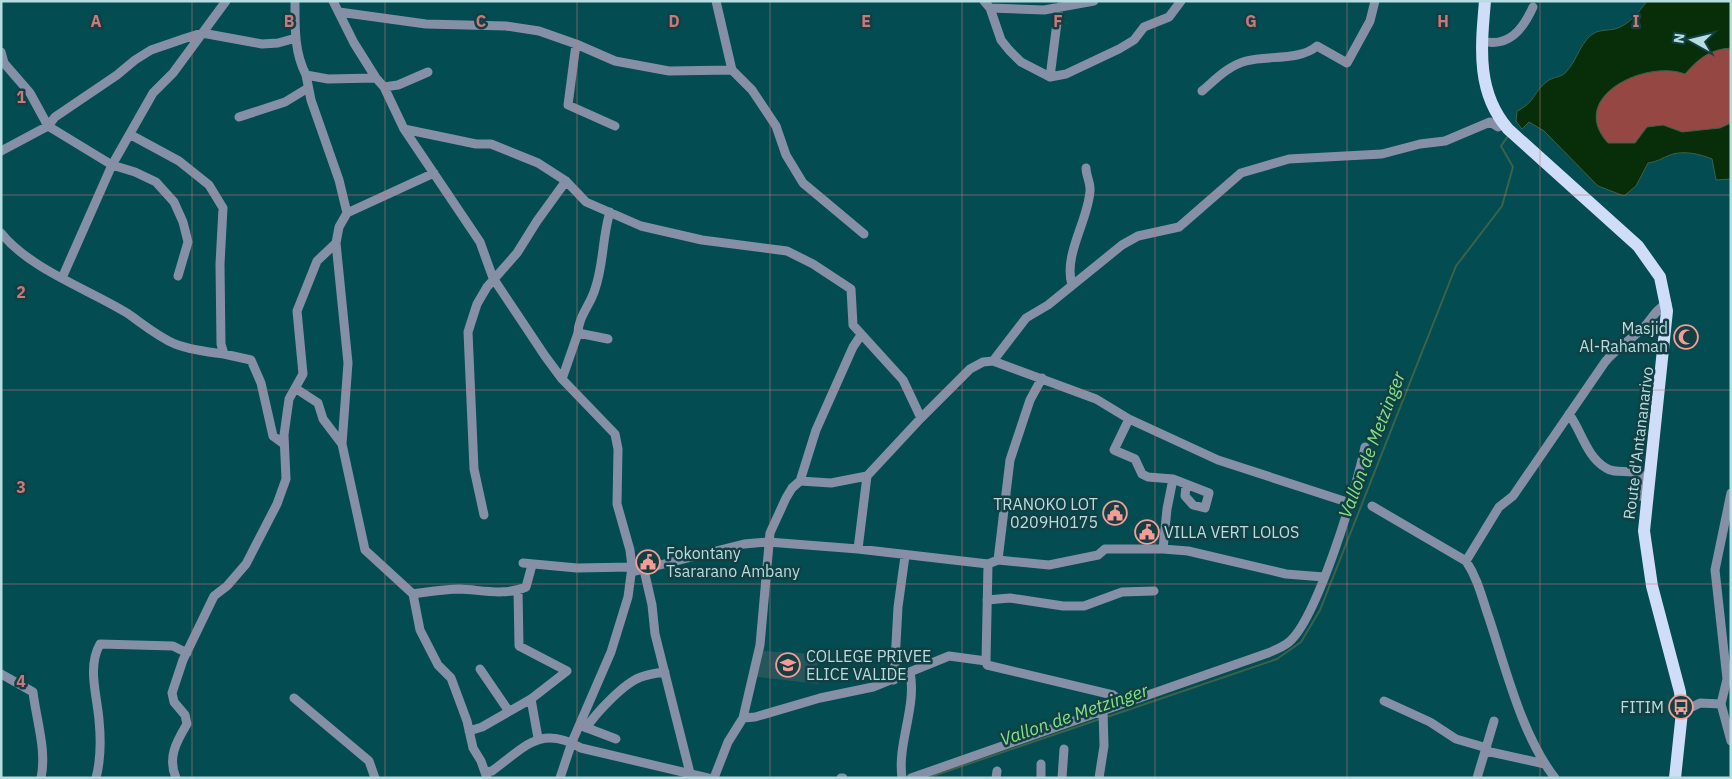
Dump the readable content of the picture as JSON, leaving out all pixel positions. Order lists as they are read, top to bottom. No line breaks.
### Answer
{"streets":{"main road":["Route d'Antananarivo"]},"water":["Vallon de Metzinger"],"places":{"mosque":["Masjid Al-Rahaman"],"public building":["TRANOKO LOT 0209H0175","VILLA VERT LOLOS","Fokontany Tsararano Ambany"],"school or university":["COLLEGE PRIVEE ELICE VALIDE"],"bus stop":["FITIM"]},"north":"left","grid":{"columns":["A","B","C","D","E","F","G","H","I"],"rows":["1","2","3","4"]}}
